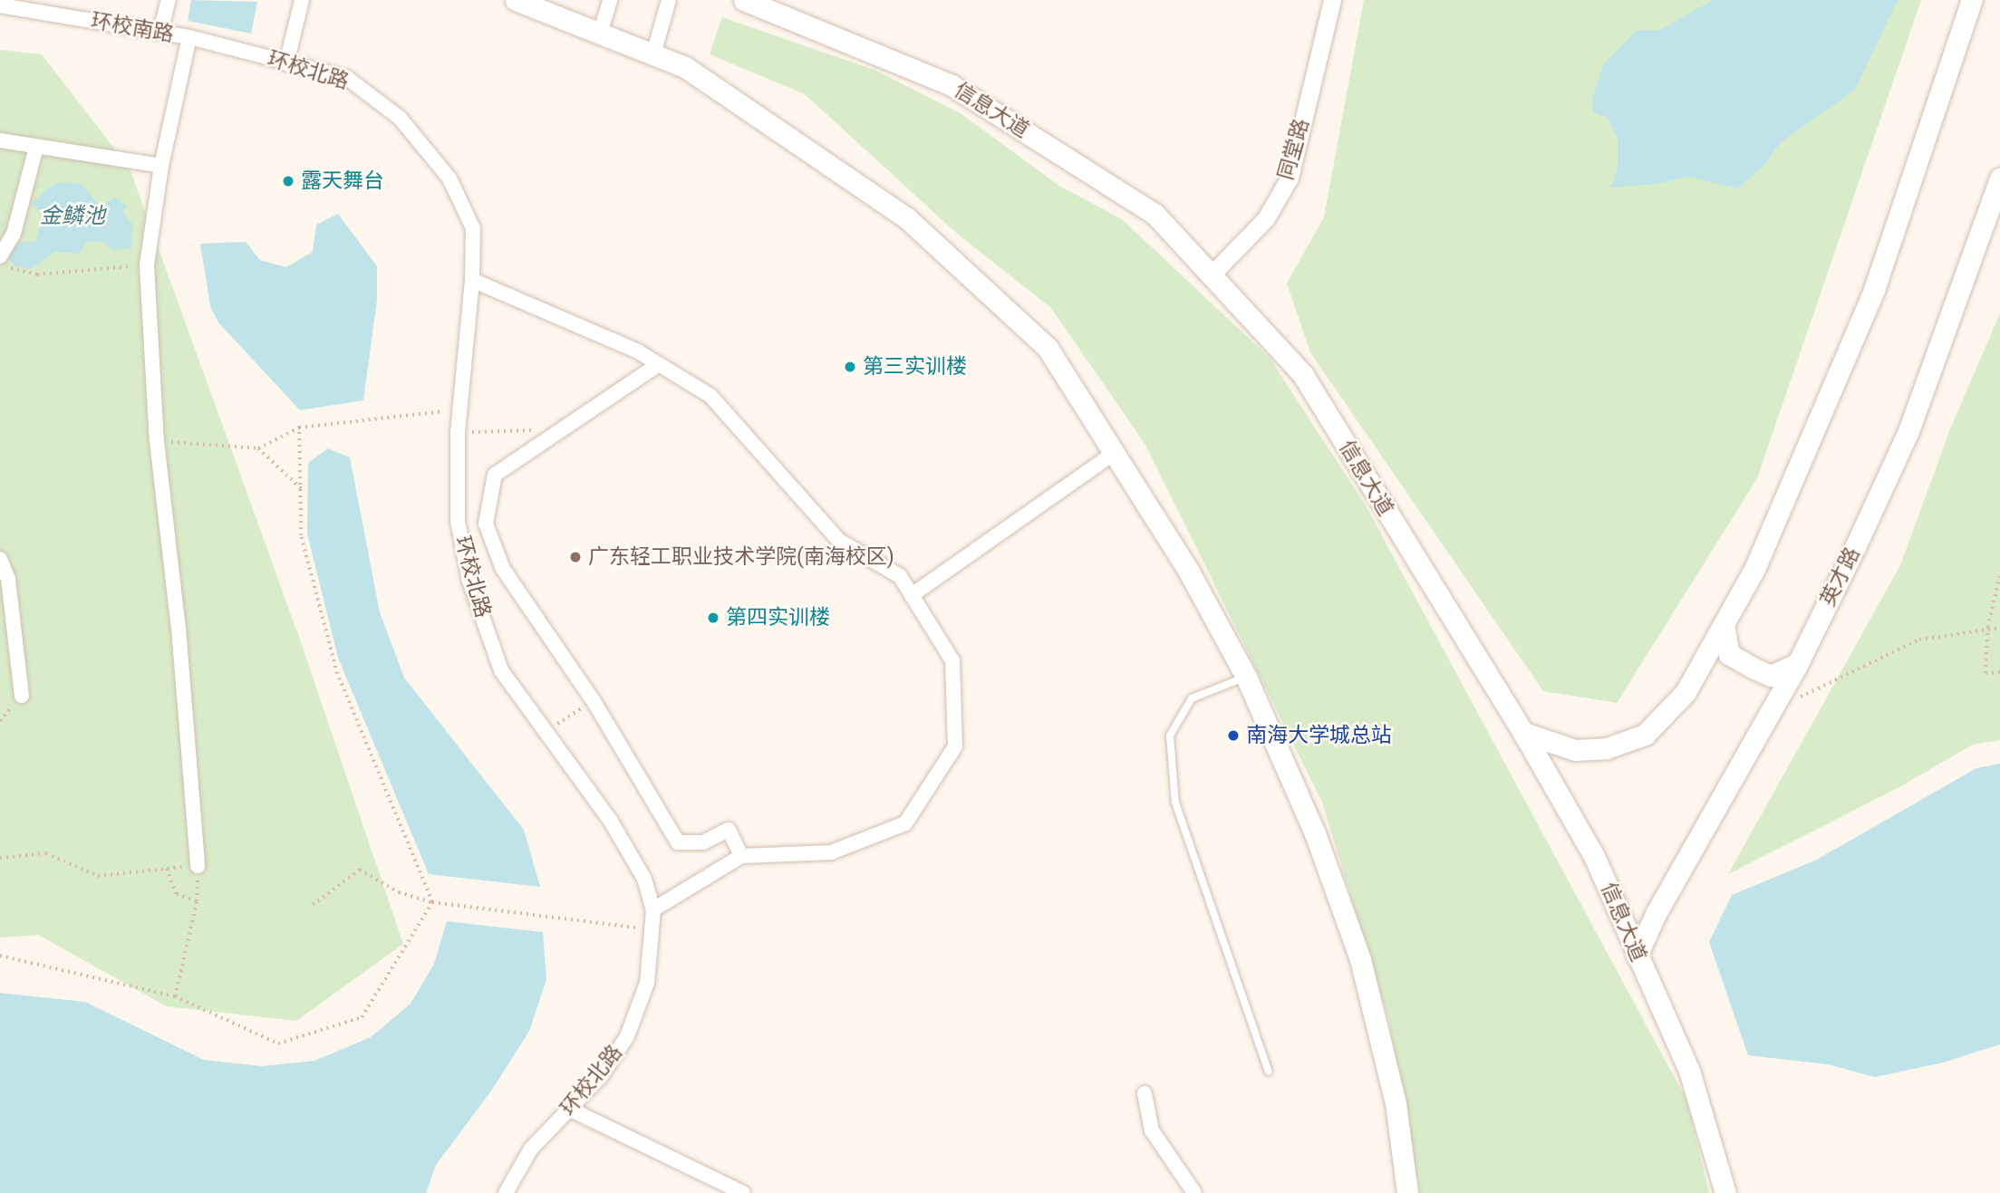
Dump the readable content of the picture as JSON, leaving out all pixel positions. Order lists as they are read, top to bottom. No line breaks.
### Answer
{"streets":{"main road":["信息大道","英才路"],"street":["环校南路","环校北路","同堂路"]},"crossings":[["环校南路","环校北路"],["信息大道","同堂路"],["信息大道","英才路"]],"water":["金鳞池"],"places":["露天舞台","第三实训楼","广东轻工职业技术学院(南海校区)","第四实训楼","南海大学城总站"]}
